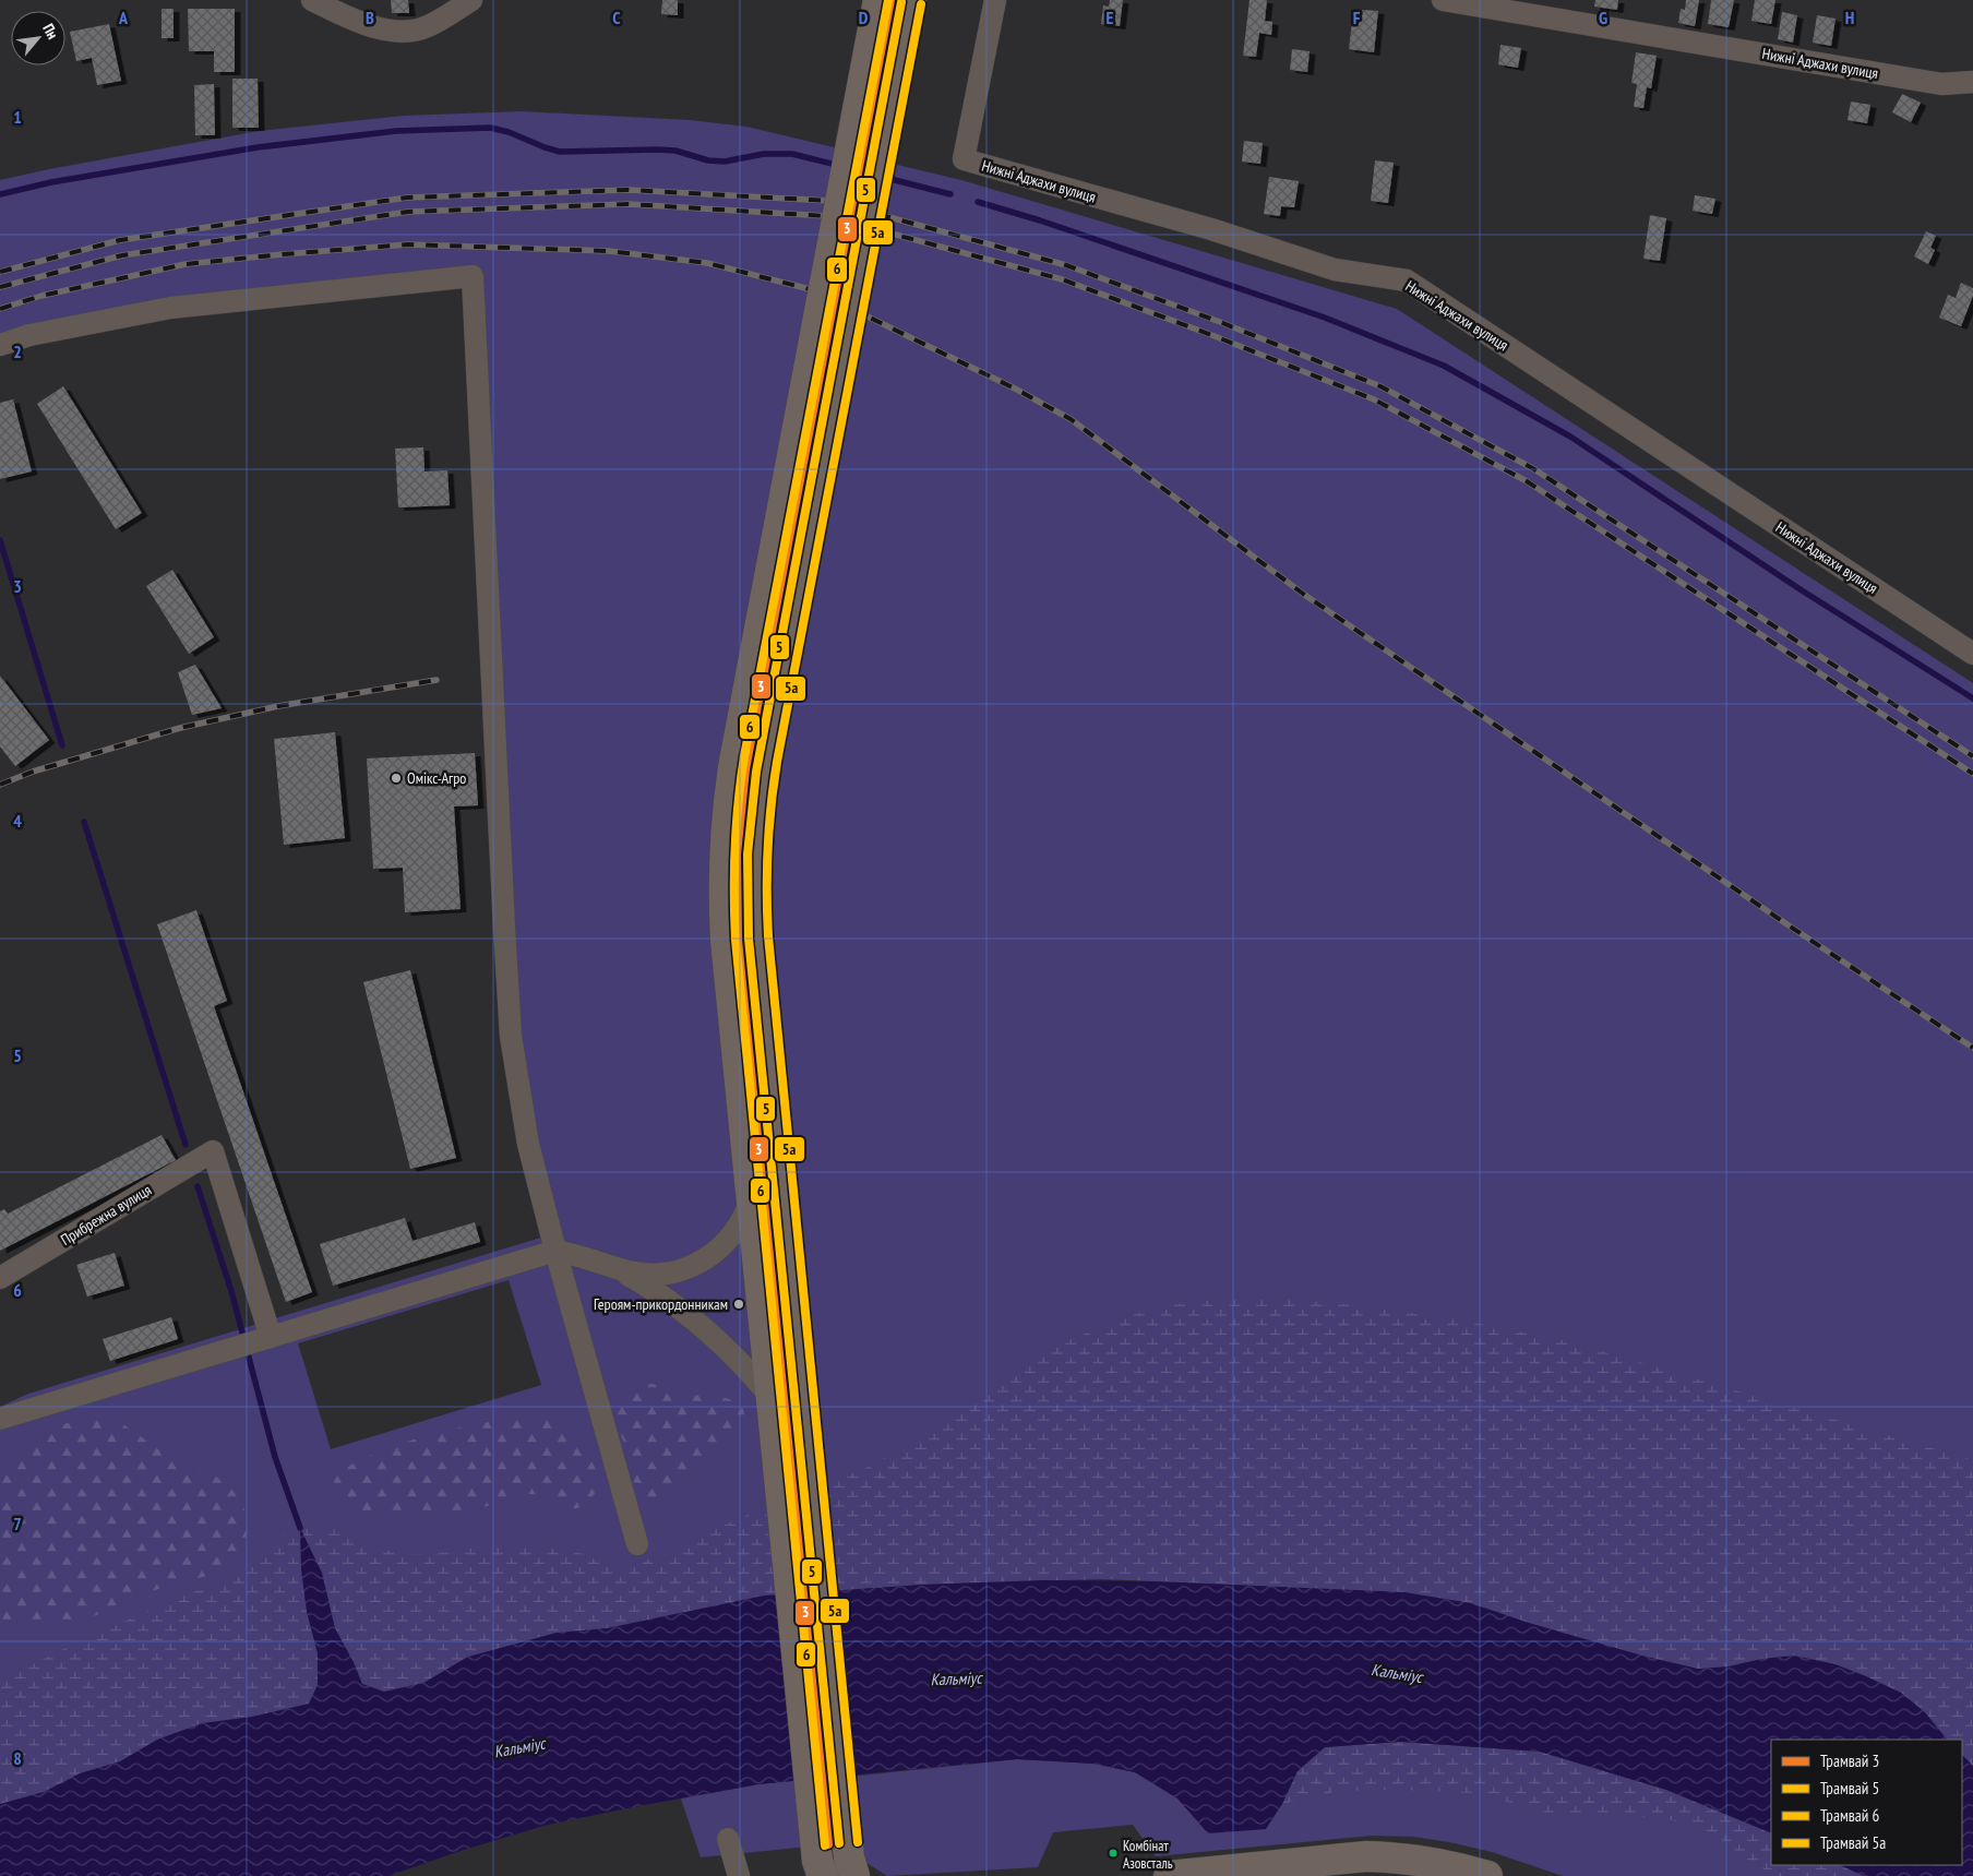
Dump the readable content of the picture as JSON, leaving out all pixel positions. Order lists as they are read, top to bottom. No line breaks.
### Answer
{"streets":{"street":["Нижні Аджахи вулиця","Прибрежна вулиця"]},"water":["Кальміус"],"places":["Омiкс-Агро","Героям-прикордонникам","Комбінат Азовсталь"],"lines":["tram line 3","tram line 6","tram line 5","tram line 5а"],"legend":["Трамвай 3","Трамвай 5","Трамвай 6","Трамвай 5а"],"north":"top right","grid":{"columns":["A","B","C","D","E","F","G","H"],"rows":["1","2","3","4","5","6","7","8"]}}
